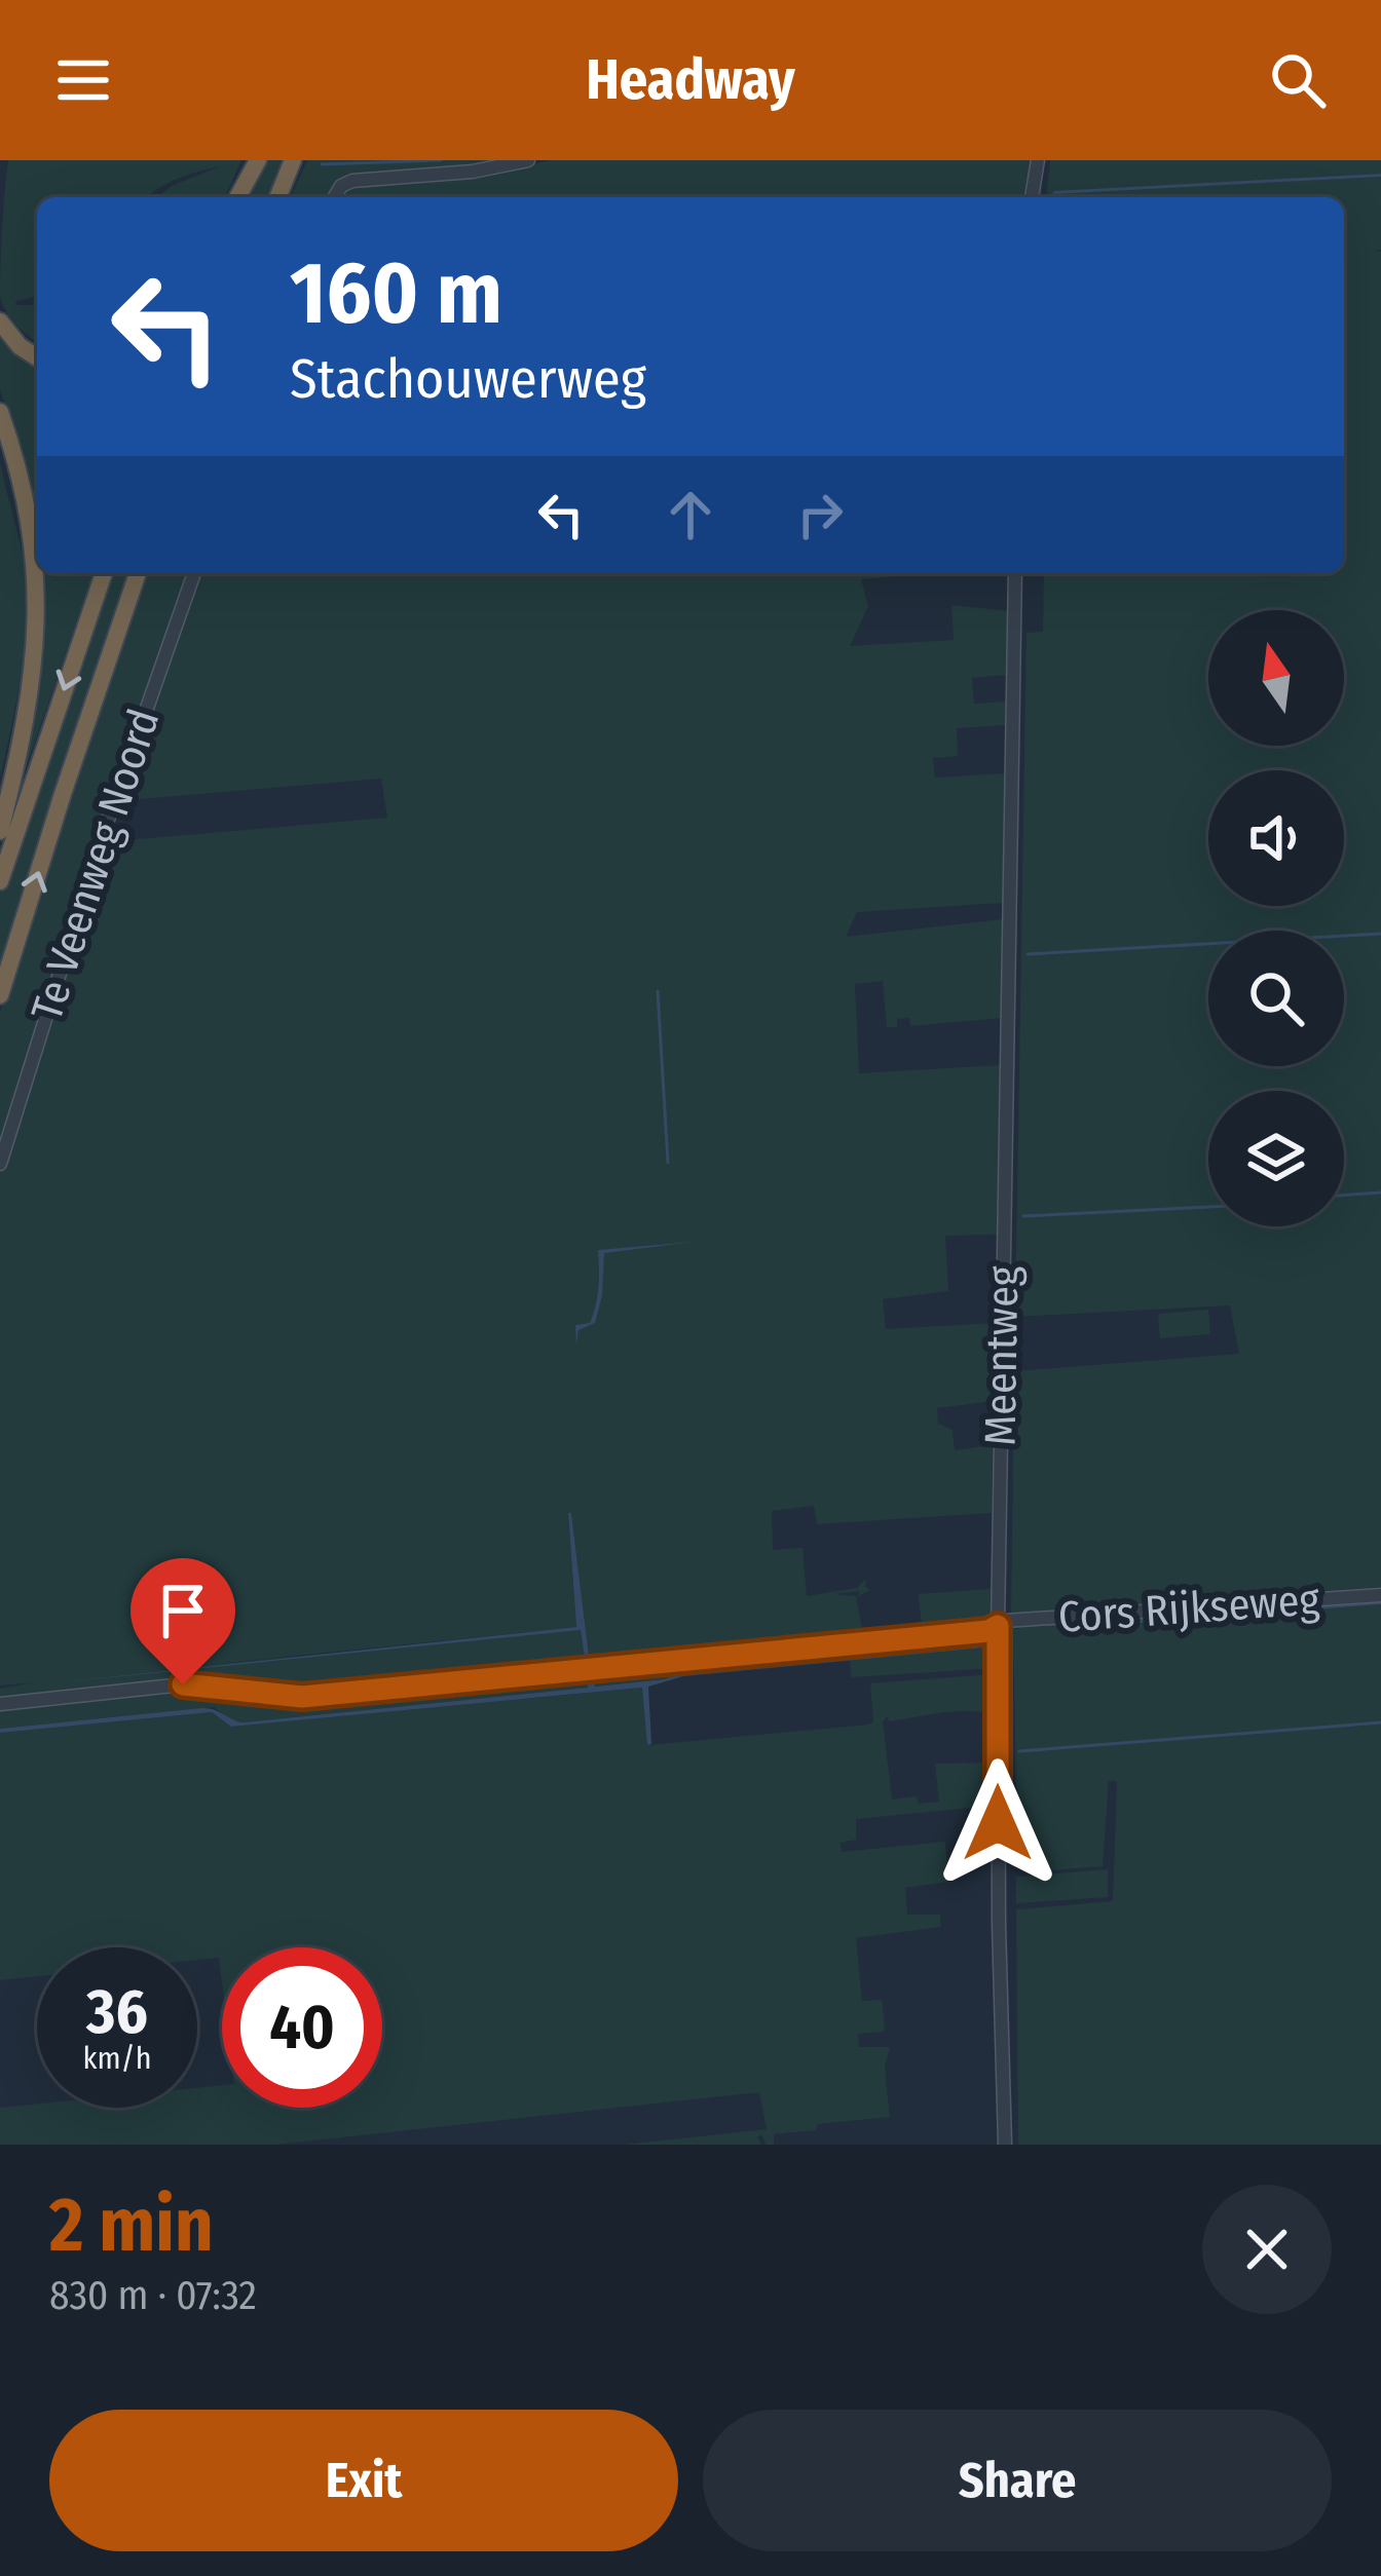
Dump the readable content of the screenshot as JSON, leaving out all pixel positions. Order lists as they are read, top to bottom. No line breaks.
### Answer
{"streets":{"street":["Te Veenweg Noord","Meentweg","Cors Rijkseweg"]},"crossings":[["Meentweg","Cors Rijkseweg"]],"north":"top","page":{"header":"Headway","turn":["160 m","Stachouwerweg"],"speed":"36 km/h","limit":"40","heading":["2 min","830 m · 07:32"],"buttons":["Exit","Share"]}}
